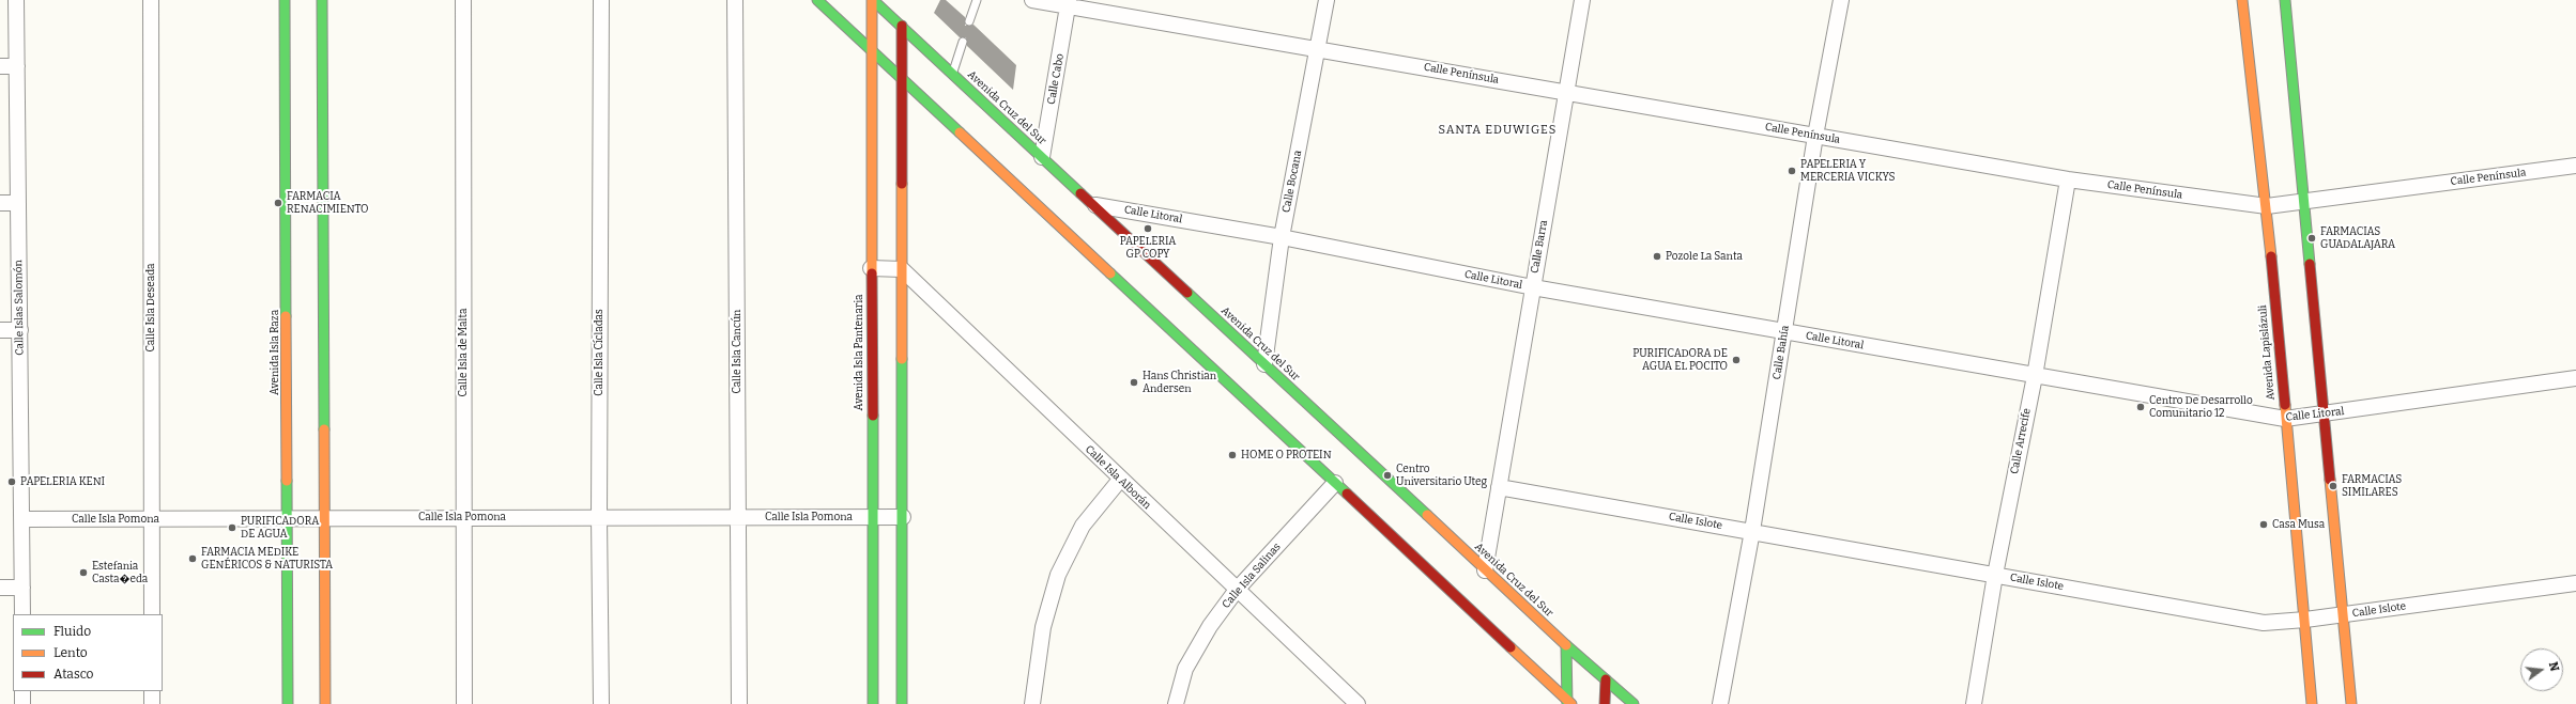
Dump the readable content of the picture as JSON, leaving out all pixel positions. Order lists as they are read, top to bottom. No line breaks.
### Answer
{"streets":{"main road":["Avenida Cruz del Sur","Avenida Isla Raza","Avenida Isla Pantenaria","Avenida Lapislázuli"],"street":["Calle Península","Calle Cabo","Calle Bocana","Calle Litoral","Calle Barra","Calle Islas Salomón","Calle Isla Deseada","Calle Isla Cancún","Calle Isla de Malta","Calle Isla Cícladas","Calle Bahía","Calle Arrecife","Calle Isla Alborán","Calle Isla Pomona","Calle Islote","Calle Isla Salinas"]},"crossings":[["Calle Península","Calle Cabo"],["Calle Península","Calle Bocana"],["Calle Península","Calle Barra"],["Calle Península","Calle Bahía"],["Calle Península","Avenida Lapislázuli"],["Calle Península","Calle Arrecife"],["Calle Cabo","Avenida Cruz del Sur"],["Avenida Cruz del Sur","Calle Bocana"],["Avenida Cruz del Sur","Calle Litoral"],["Avenida Cruz del Sur","Calle Barra"],["Avenida Cruz del Sur","Avenida Isla Pantenaria"],["Calle Bocana","Calle Litoral"],["Calle Litoral","Calle Barra"],["Calle Litoral","Calle Bahía"],["Calle Litoral","Avenida Lapislázuli"],["Calle Litoral","Calle Arrecife"],["Calle Barra","Calle Islote"],["Calle Islas Salomón","Calle Isla Pomona"],["Calle Isla Deseada","Calle Isla Pomona"],["Calle Isla Cancún","Calle Isla Pomona"],["Avenida Isla Raza","Calle Isla Pomona"],["Calle Isla de Malta","Calle Isla Pomona"],["Calle Isla Cícladas","Calle Isla Pomona"],["Avenida Isla Pantenaria","Calle Isla Pomona"],["Calle Bahía","Calle Islote"],["Avenida Lapislázuli","Calle Islote"],["Calle Arrecife","Calle Islote"],["Calle Isla Alborán","Calle Isla Salinas"]],"districts":["SANTA EDUWIGES"],"places":["PAPELERIA Y MERCERIA VICKYS","FARMACIA RENACIMIENTO","PAPELERIA GP COPY","FARMACIAS GUADALAJARA","Pozole La Santa","PURIFICADORA DE AGUA EL POCITO","Hans Christian Andersen","Centro De Desarrollo Comunitario 12","HOME O PROTEIN","Centro Universitario Uteg","PAPELERIA KENI","FARMACIAS SIMILARES","Casa Musa","PURIFICADORA DE AGUA","FARMACIA MEDIKE GENÉRICOS & NATURISTA","Estefania Casta�eda"],"legend":["Fluido","Lento","Atasco"],"north":"right"}
